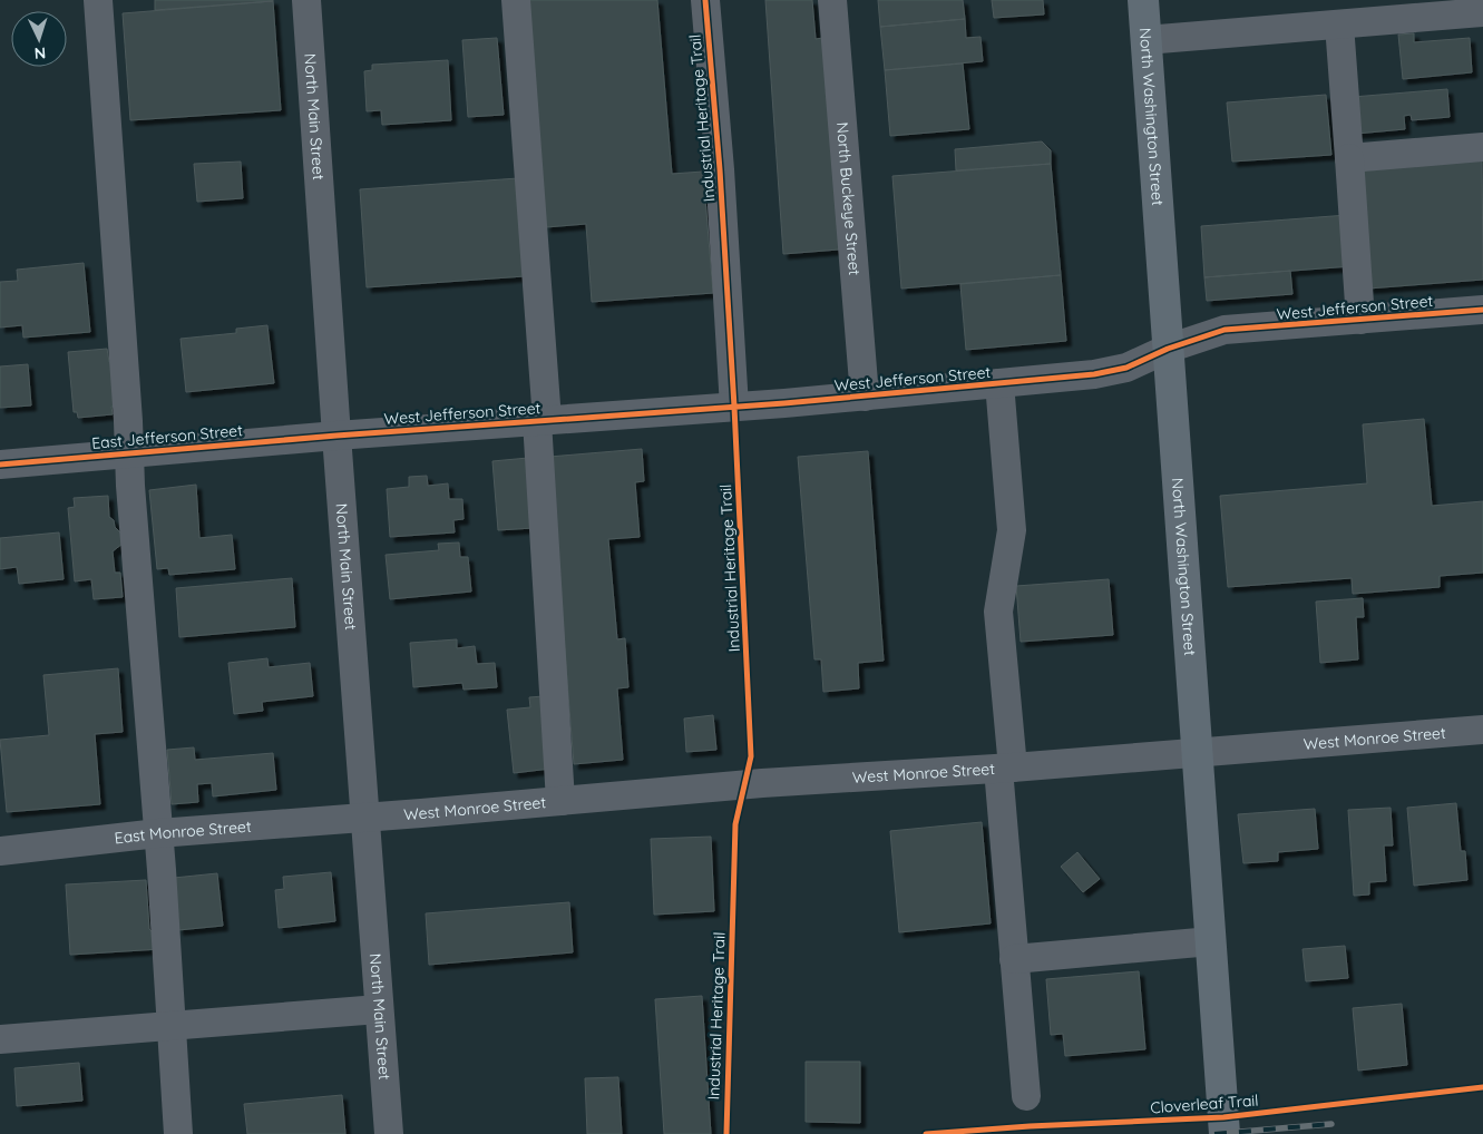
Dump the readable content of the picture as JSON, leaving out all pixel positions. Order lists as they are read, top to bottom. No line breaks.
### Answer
{"streets":{"main road":["North Washington Street"],"street":["North Main Street","Industrial Heritage Trail","North Buckeye Street","West Jefferson Street","East Jefferson Street","West Monroe Street","East Monroe Street"],"cycle path":["Cloverleaf Trail"]},"crossings":[["North Main Street","West Jefferson Street"],["North Main Street","East Jefferson Street"],["North Main Street","West Monroe Street"],["North Main Street","East Monroe Street"],["North Washington Street","West Jefferson Street"],["North Washington Street","West Monroe Street"],["Industrial Heritage Trail","West Jefferson Street"],["North Buckeye Street","West Jefferson Street"],["West Jefferson Street","East Jefferson Street"],["West Monroe Street","East Monroe Street"]],"north":"bottom"}
